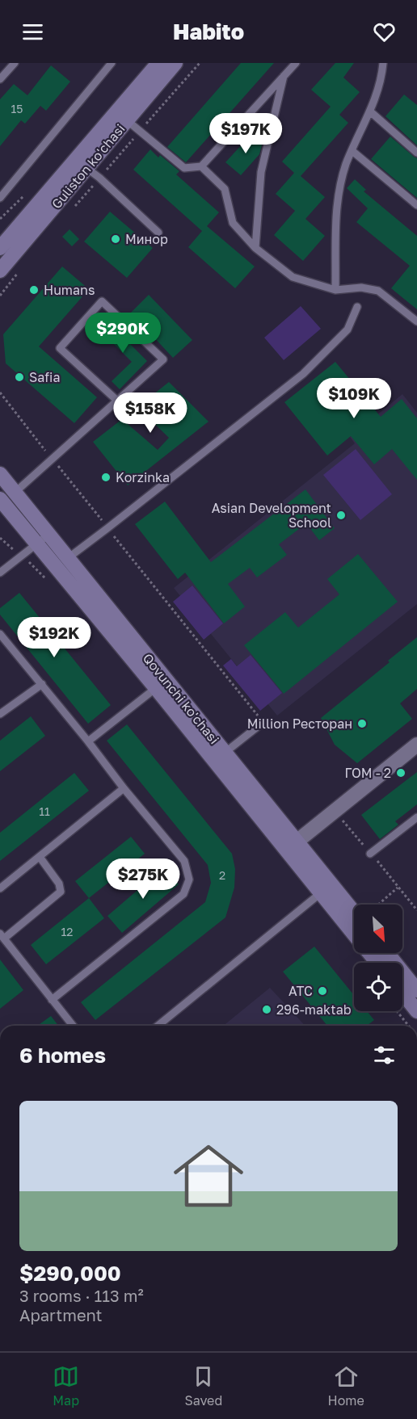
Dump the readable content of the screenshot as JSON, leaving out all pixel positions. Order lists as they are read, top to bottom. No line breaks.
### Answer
{"streets":{"street":["Guliston ko'chasi","Qovunchi ko'chasi"]},"places":["Минор","Humans","Safia","Korzinka","Asian Development School","Million Ресторан","ГОМ - 2","АТС","296-maktab"],"house_numbers":["15","11","2","12"],"north":"bottom right","page":{"header":"Habito","price":["$197K","$290K","$109K","$158K","$192K","$275K"],"heading":"6 homes","list":[{"name":"$290,000","note":"3 rooms · 113 m² · Apartment"}],"tabs":["Map","Saved","Home"]}}
